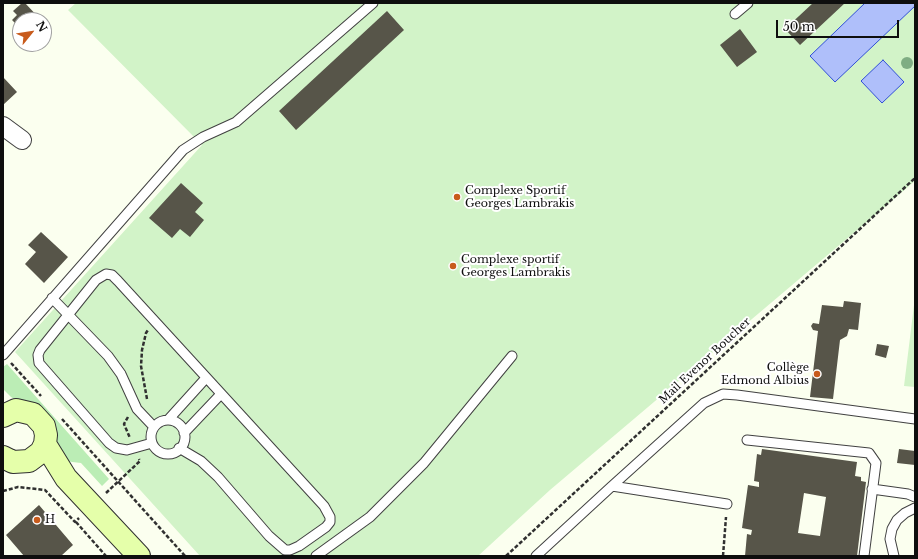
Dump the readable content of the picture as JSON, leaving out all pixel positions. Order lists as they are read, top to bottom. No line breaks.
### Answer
{"streets":{"path":["Mail Evenor Boucher"]},"places":["Complexe Sportif Georges Lambrakis","Complexe sportif Georges Lambrakis","Collège Edmond Albius","H"],"scale_bar":"50 m","north":"top right"}
